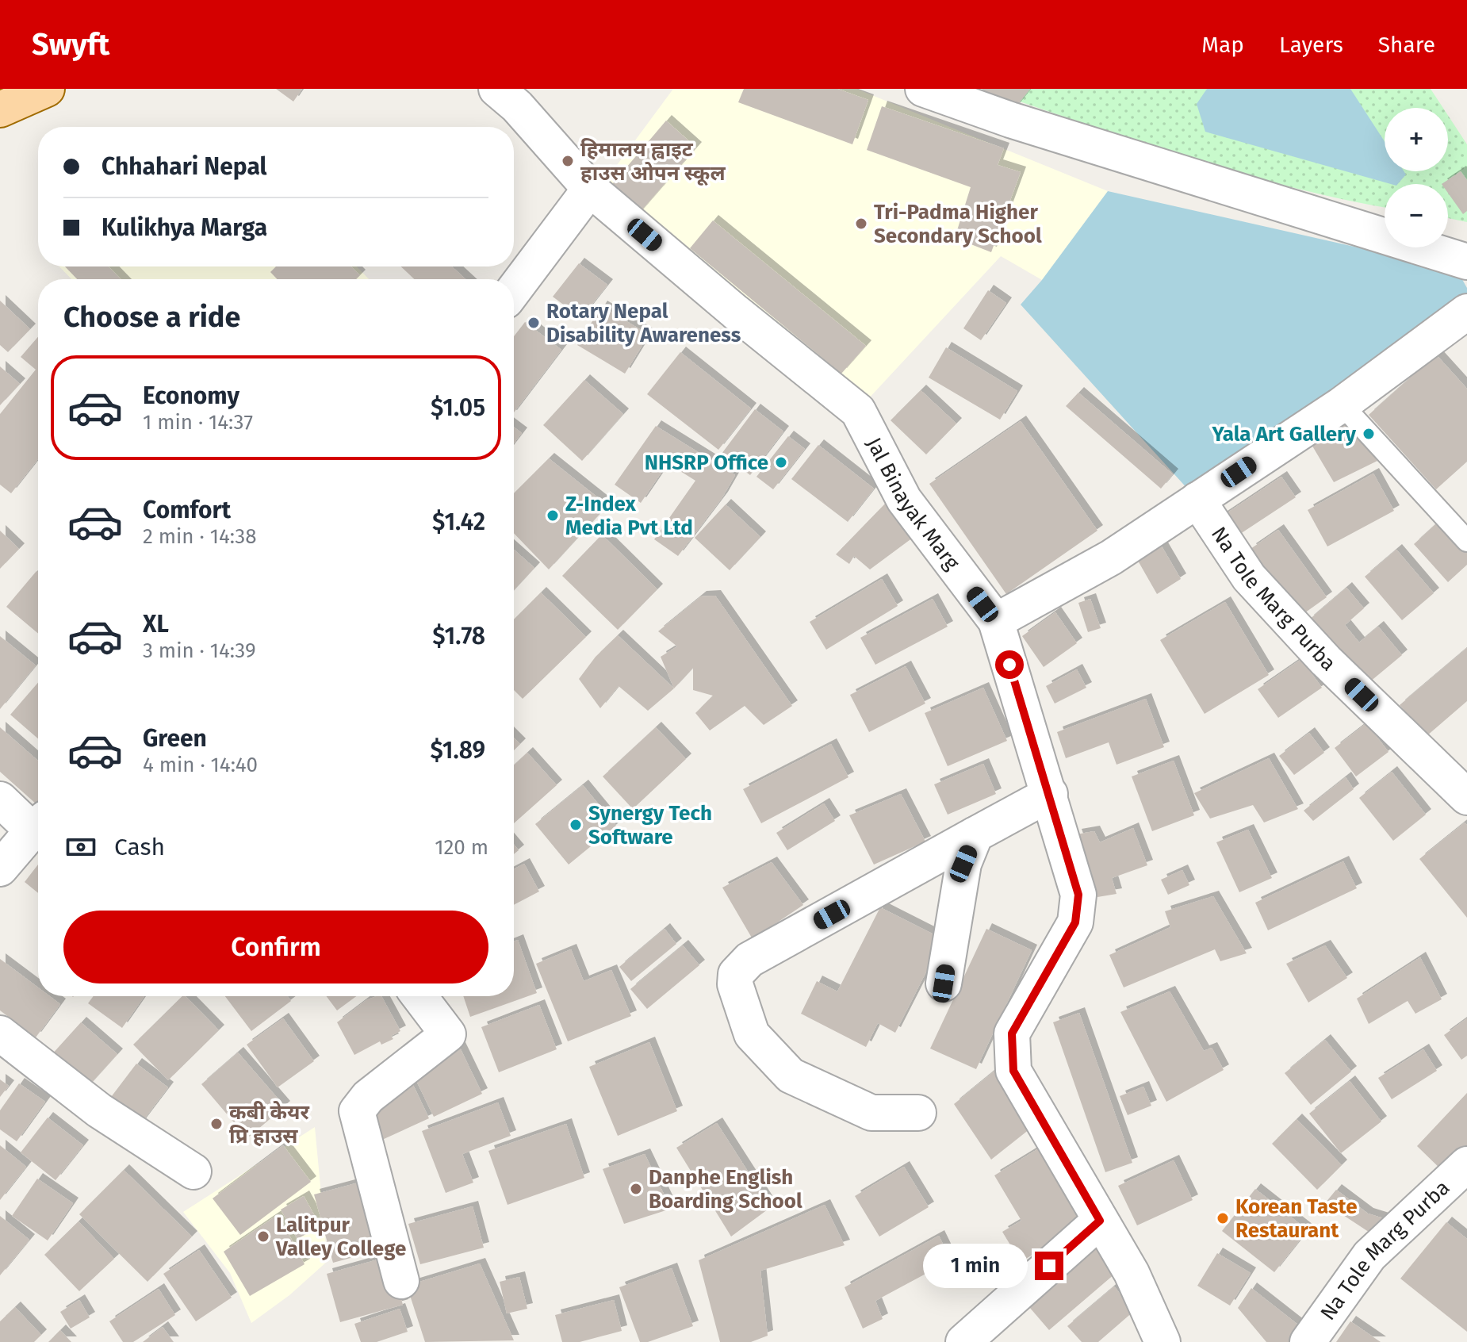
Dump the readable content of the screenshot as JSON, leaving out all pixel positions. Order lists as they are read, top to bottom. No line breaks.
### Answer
{"streets":{"street":["Jal Binayak Marg","Na Tole Marg Purba"]},"places":["हिमालय ह्वाइट हाउस ओपन स्कूल","Tri-Padma Higher Secondary School","Rotary Nepal Disability Awareness","Yala Art Gallery","NHSRP Office","Z-Index Media Pvt Ltd","Synergy Tech Software","कबी केयर प्रि हाउस","Danphe English Boarding School","Korean Taste Restaurant","Lalitpur Valley College"],"page":{"header":"Swyft","nav":["Map","Layers","Share"],"map_buttons":["+","−"],"banner":["Chhahari Nepal","Kulikhya Marga"],"heading":"Choose a ride","list":[{"name":"Economy","note":"1 min · 14:37","value":"$1.05"},{"name":"Comfort","note":"2 min · 14:38","value":"$1.42"},{"name":"XL","note":"3 min · 14:39","value":"$1.78"},{"name":"Green","note":"4 min · 14:40","value":"$1.89"}],"pay":["Cash","120 m"],"buttons":"Confirm","bubble":"1 min"}}
